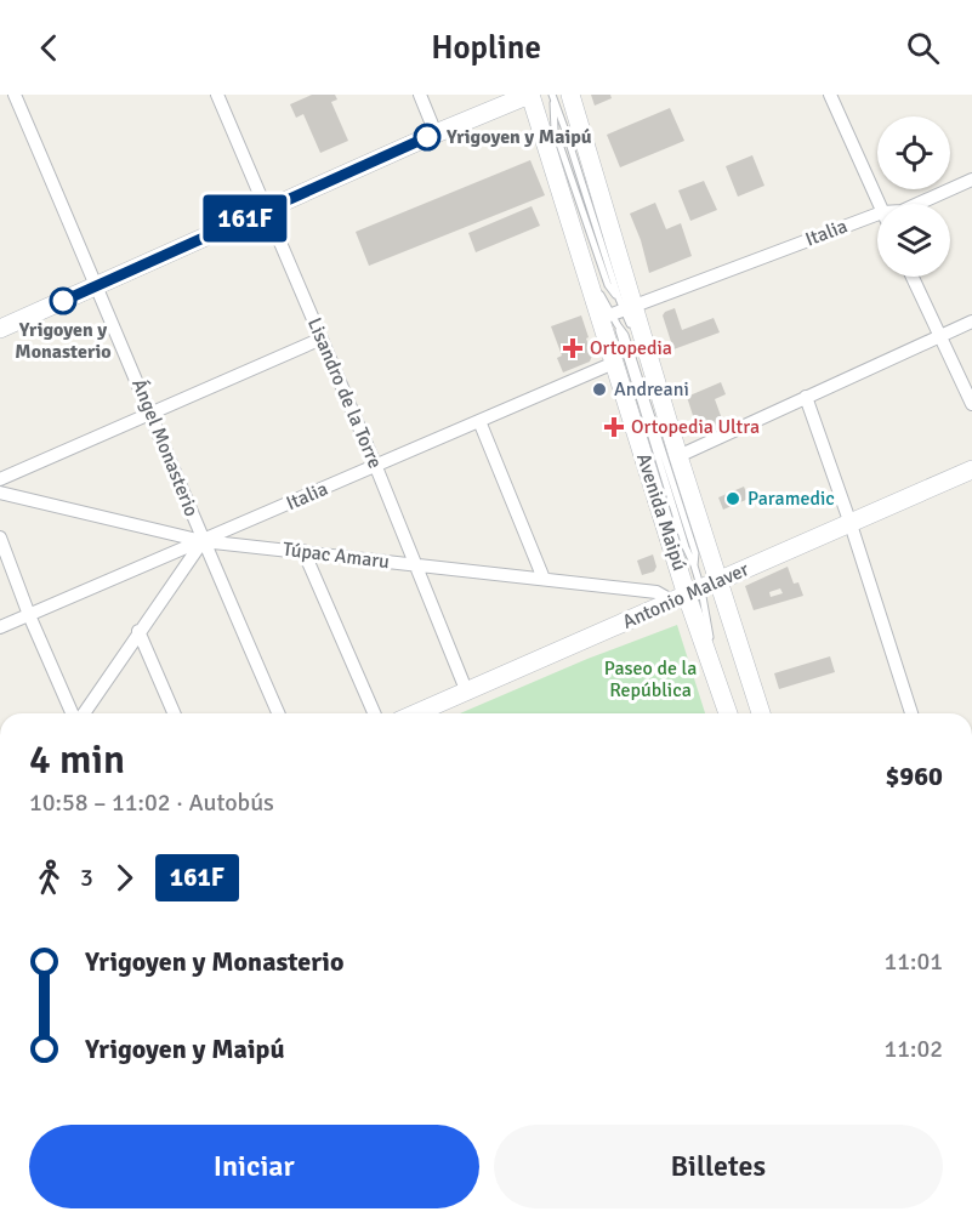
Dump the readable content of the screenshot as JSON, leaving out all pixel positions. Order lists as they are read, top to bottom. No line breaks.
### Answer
{"streets":{"main road":["Avenida Maipú","Antonio Malaver"],"street":["Italia","Lisandro de la Torre","Ángel Monasterio","Túpac Amaru"]},"crossings":[["Italia","Lisandro de la Torre"],["Italia","Ángel Monasterio"],["Italia","Avenida Maipú"],["Italia","Túpac Amaru"],["Lisandro de la Torre","Túpac Amaru"],["Lisandro de la Torre","Antonio Malaver"],["Ángel Monasterio","Túpac Amaru"],["Avenida Maipú","Túpac Amaru"],["Avenida Maipú","Antonio Malaver"],["Túpac Amaru","Antonio Malaver"]],"parks":["Paseo de la República"],"places":{"other":["Yrigoyen y Maipú","Yrigoyen y Monasterio","Andreani","Paramedic"],"health":["Ortopedia","Ortopedia Ultra"]},"lines":["bus line 161F"],"page":{"header":"Hopline","on_map":"161F","heading":["4 min","10:58 – 11:02 · Autobús","$960"],"legs":["3","161F"],"list":[{"name":"Yrigoyen y Monasterio","value":"11:01"},{"name":"Yrigoyen y Maipú","value":"11:02"}],"buttons":["Iniciar","Billetes"]}}
